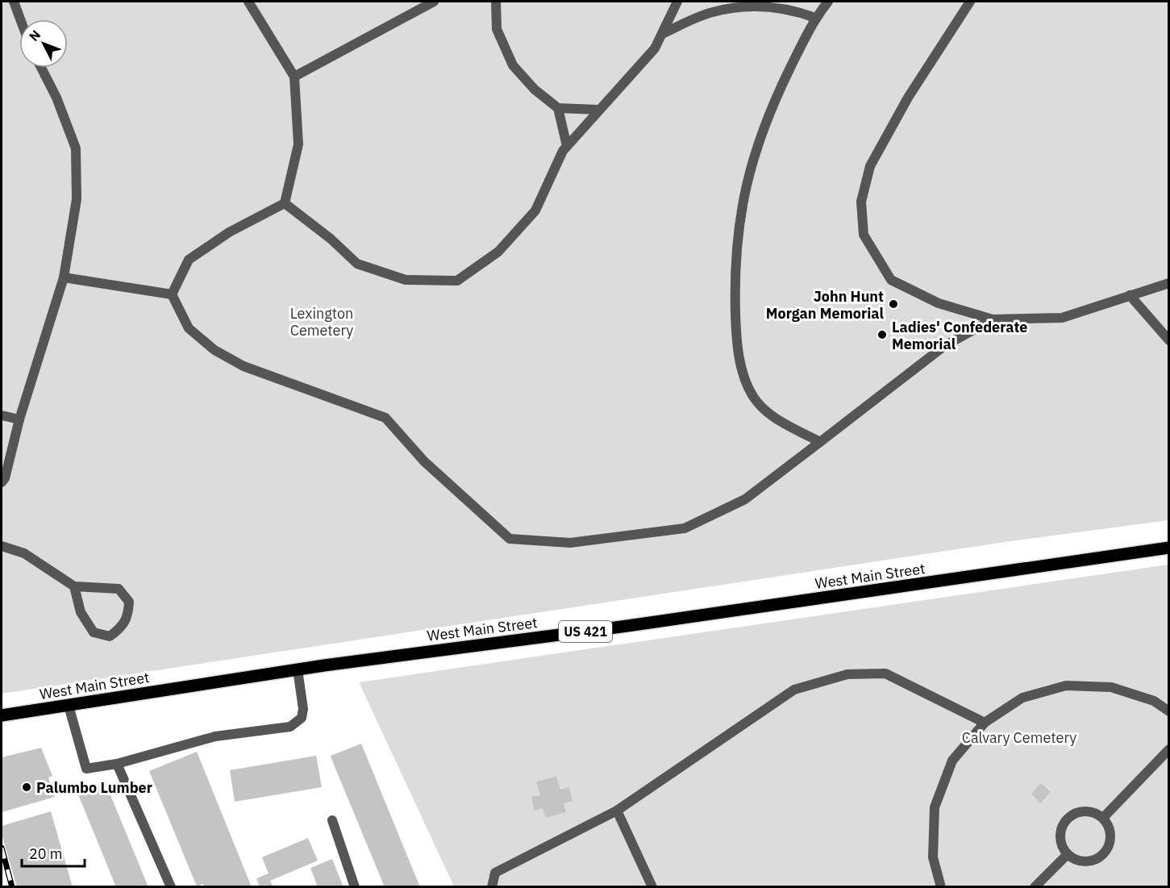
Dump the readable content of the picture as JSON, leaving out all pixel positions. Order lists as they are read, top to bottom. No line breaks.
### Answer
{"streets":{"main road":["West Main Street","US 421"]},"parks":["Lexington Cemetery","Calvary Cemetery"],"places":["John Hunt Morgan Memorial","Ladies' Confederate Memorial","Palumbo Lumber"],"scale_bar":"20 m","north":"top left"}
